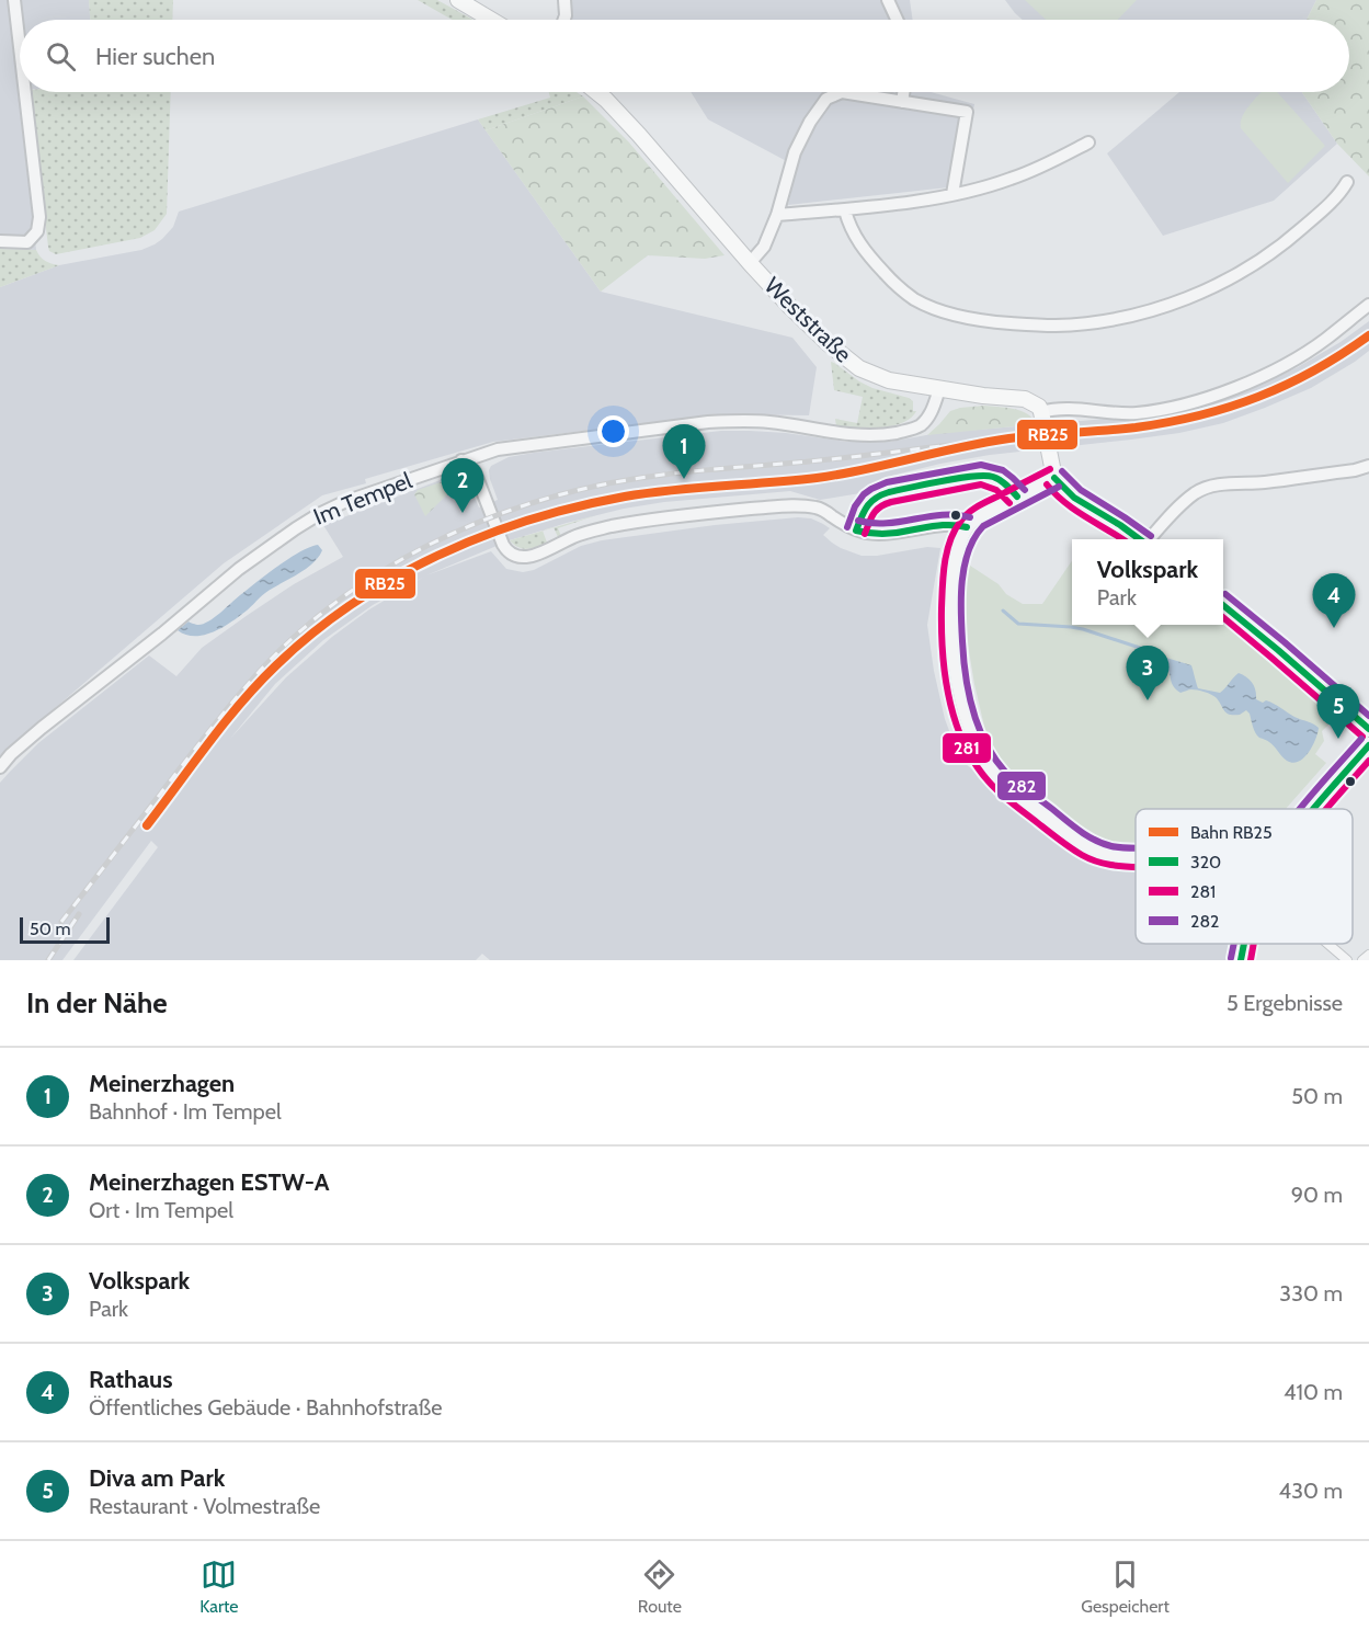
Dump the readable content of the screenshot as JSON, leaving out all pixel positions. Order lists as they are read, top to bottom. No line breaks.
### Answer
{"streets":{"main road":["Weststraße"],"street":["Im Tempel"]},"crossings":[["Weststraße","Im Tempel"]],"lines":["rail line RB25","transit line 282","transit line 281","transit line 320"],"legend":["Bahn RB25","320","281","282"],"scale_bar":"50 m","page":{"search":"Hier suchen","pins":["1","2","4","3","5"],"popup":["Volkspark","Park"],"scale":"50 m","heading":["In der Nähe","5 Ergebnisse"],"list":[{"mark":"1","name":"Meinerzhagen","note":"Bahnhof · Im Tempel","value":"50 m"},{"mark":"2","name":"Meinerzhagen ESTW-A","note":"Ort · Im Tempel","value":"90 m"},{"mark":"3","name":"Volkspark","note":"Park","value":"330 m"},{"mark":"4","name":"Rathaus","note":"Öffentliches Gebäude · Bahnhofstraße","value":"410 m"},{"mark":"5","name":"Diva am Park","note":"Restaurant · Volmestraße","value":"430 m"}],"nav":["Karte","Route","Gespeichert"]}}
